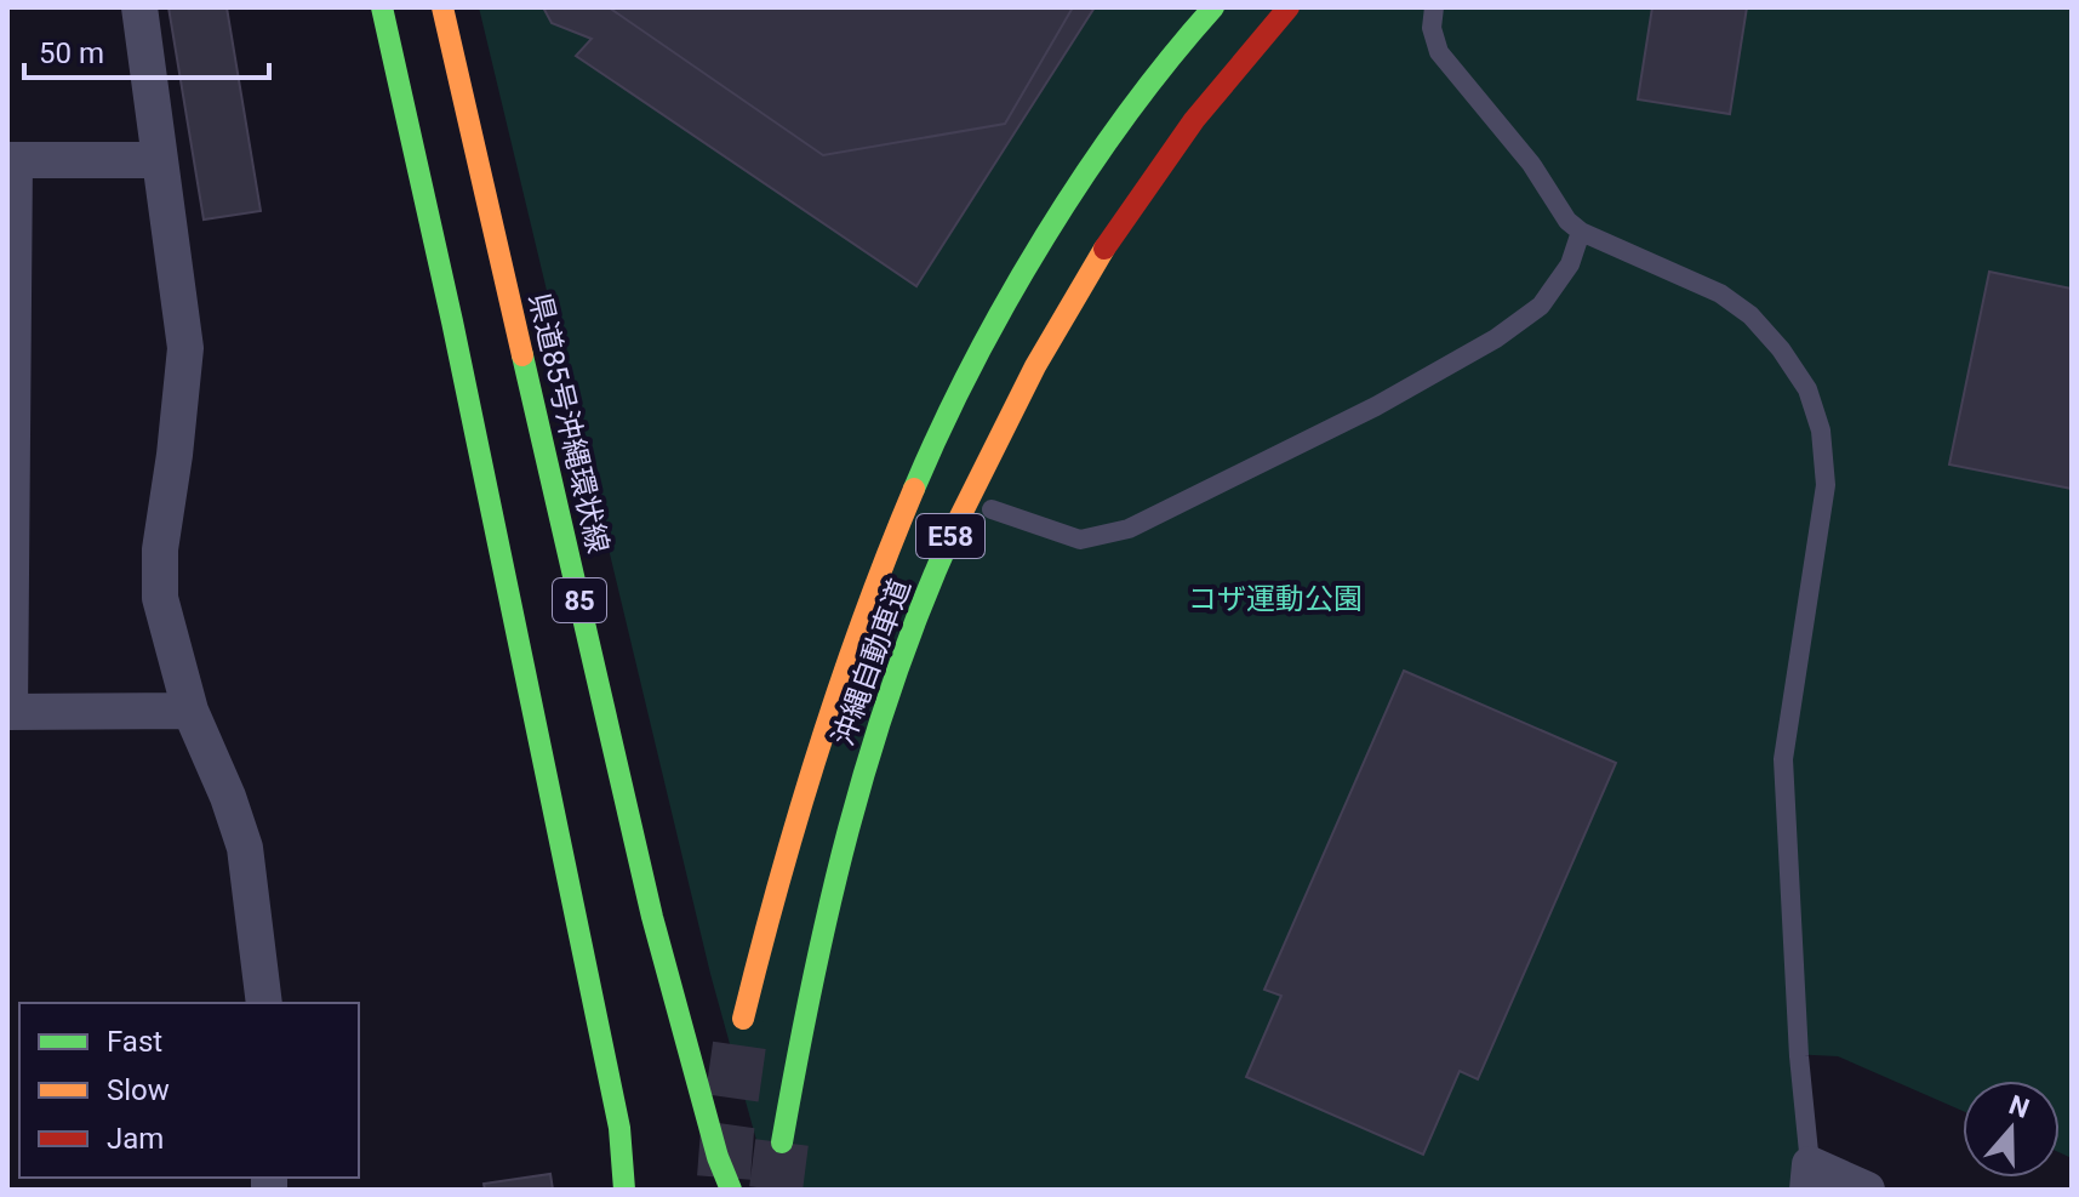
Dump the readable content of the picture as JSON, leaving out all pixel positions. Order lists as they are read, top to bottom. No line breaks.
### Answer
{"streets":{"main road":["県道85号沖縄環状線","E58","85","沖縄自動車道"]},"parks":["コザ運動公園"],"legend":["Fast","Slow","Jam"],"scale_bar":"50 m","north":"top"}
